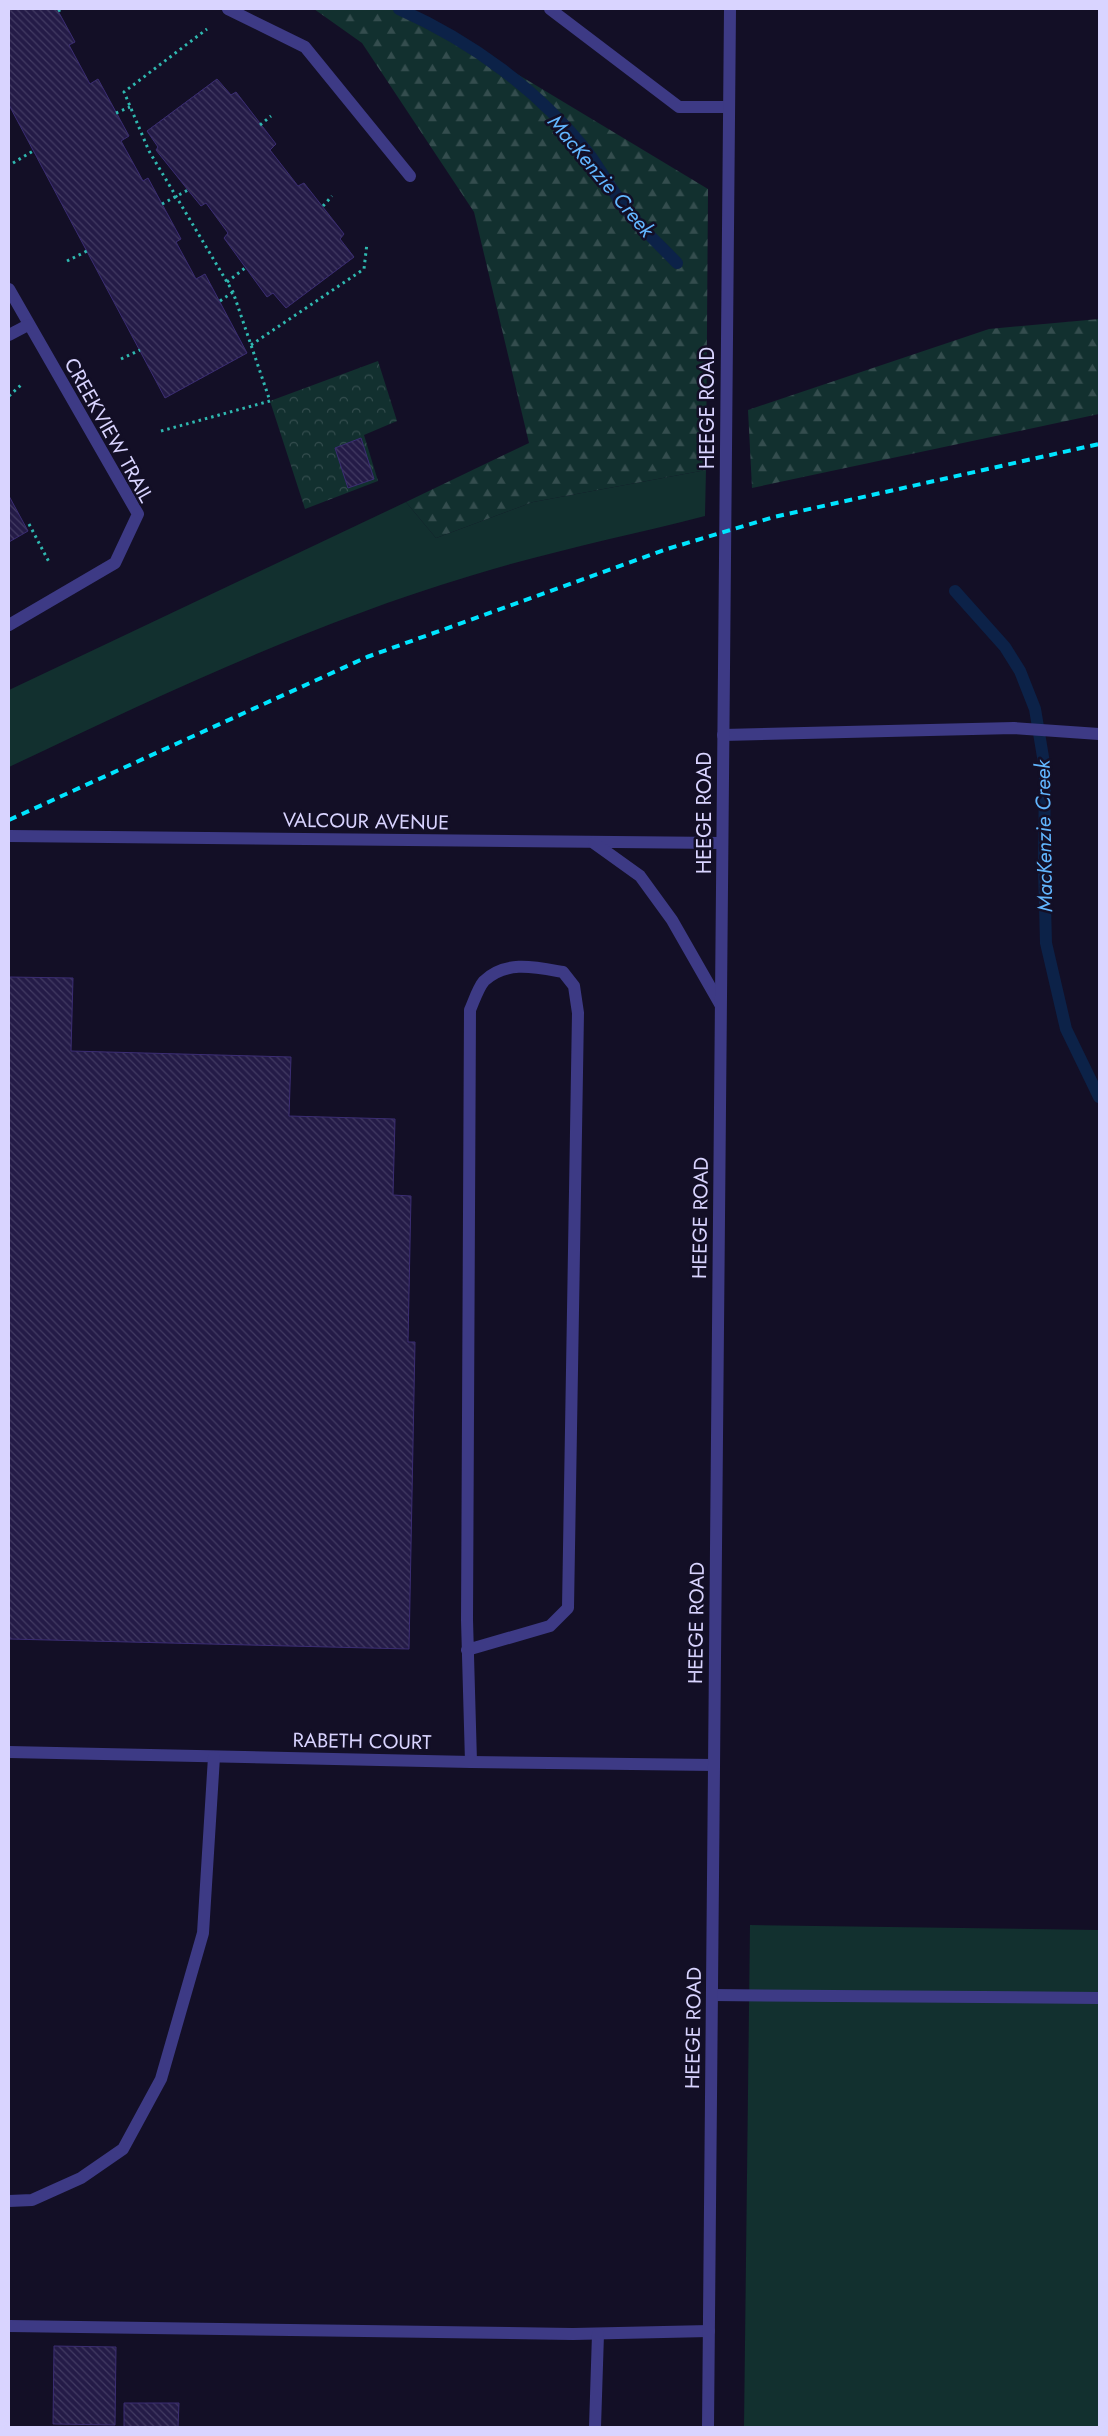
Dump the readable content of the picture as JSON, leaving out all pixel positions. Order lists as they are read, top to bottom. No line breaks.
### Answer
{"streets":{"street":["HEEGE ROAD","CREEKVIEW TRAIL","VALCOUR AVENUE","RABETH COURT"]},"crossings":[["HEEGE ROAD","VALCOUR AVENUE"],["HEEGE ROAD","RABETH COURT"]],"water":["MacKenzie Creek"]}
